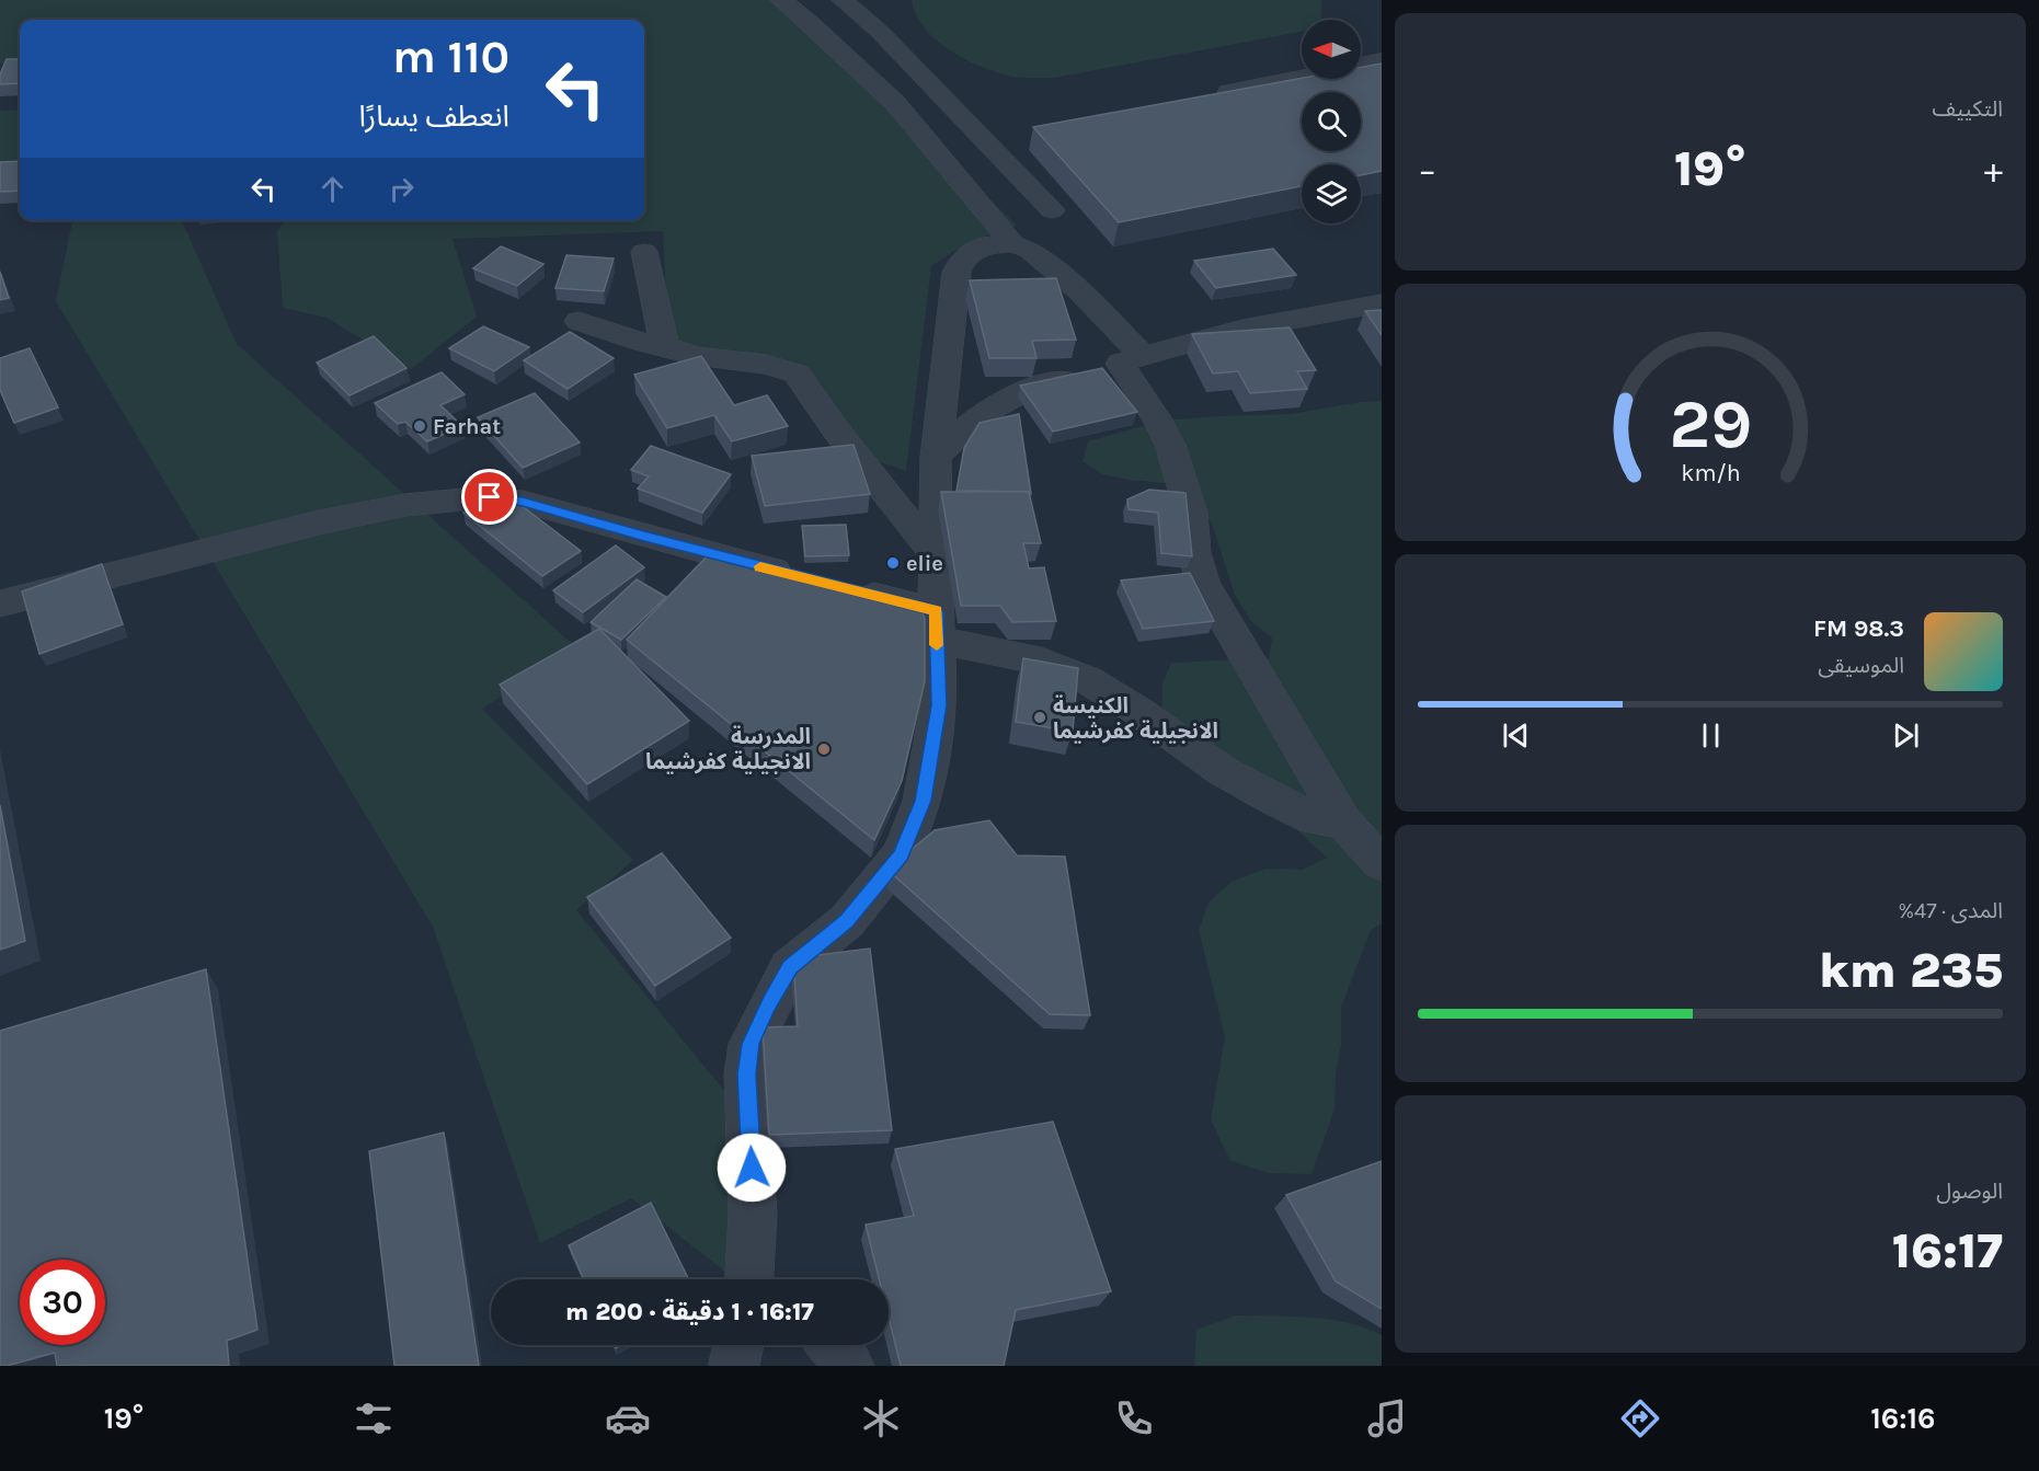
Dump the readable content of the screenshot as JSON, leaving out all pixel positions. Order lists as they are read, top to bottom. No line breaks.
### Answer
{"places":["Farhat","elie","الكنيسة الانجيلية كفرشيما","المدرسة الانجيلية كفرشيما"],"north":"left","page":{"tile":["التكييف",["المدى · 47%","235 km"],["الوصول","16:17"]],"turn":["110 m","انعطف يسارًا"],"heat":["−","19°","+"],"song":["98.3 FM","الموسيقى"],"limit":"30","trip":"16:17 · 1 دقيقة · 200 m","tabs":["16:16","19°"],"gauge":["29","km/h"]}}
